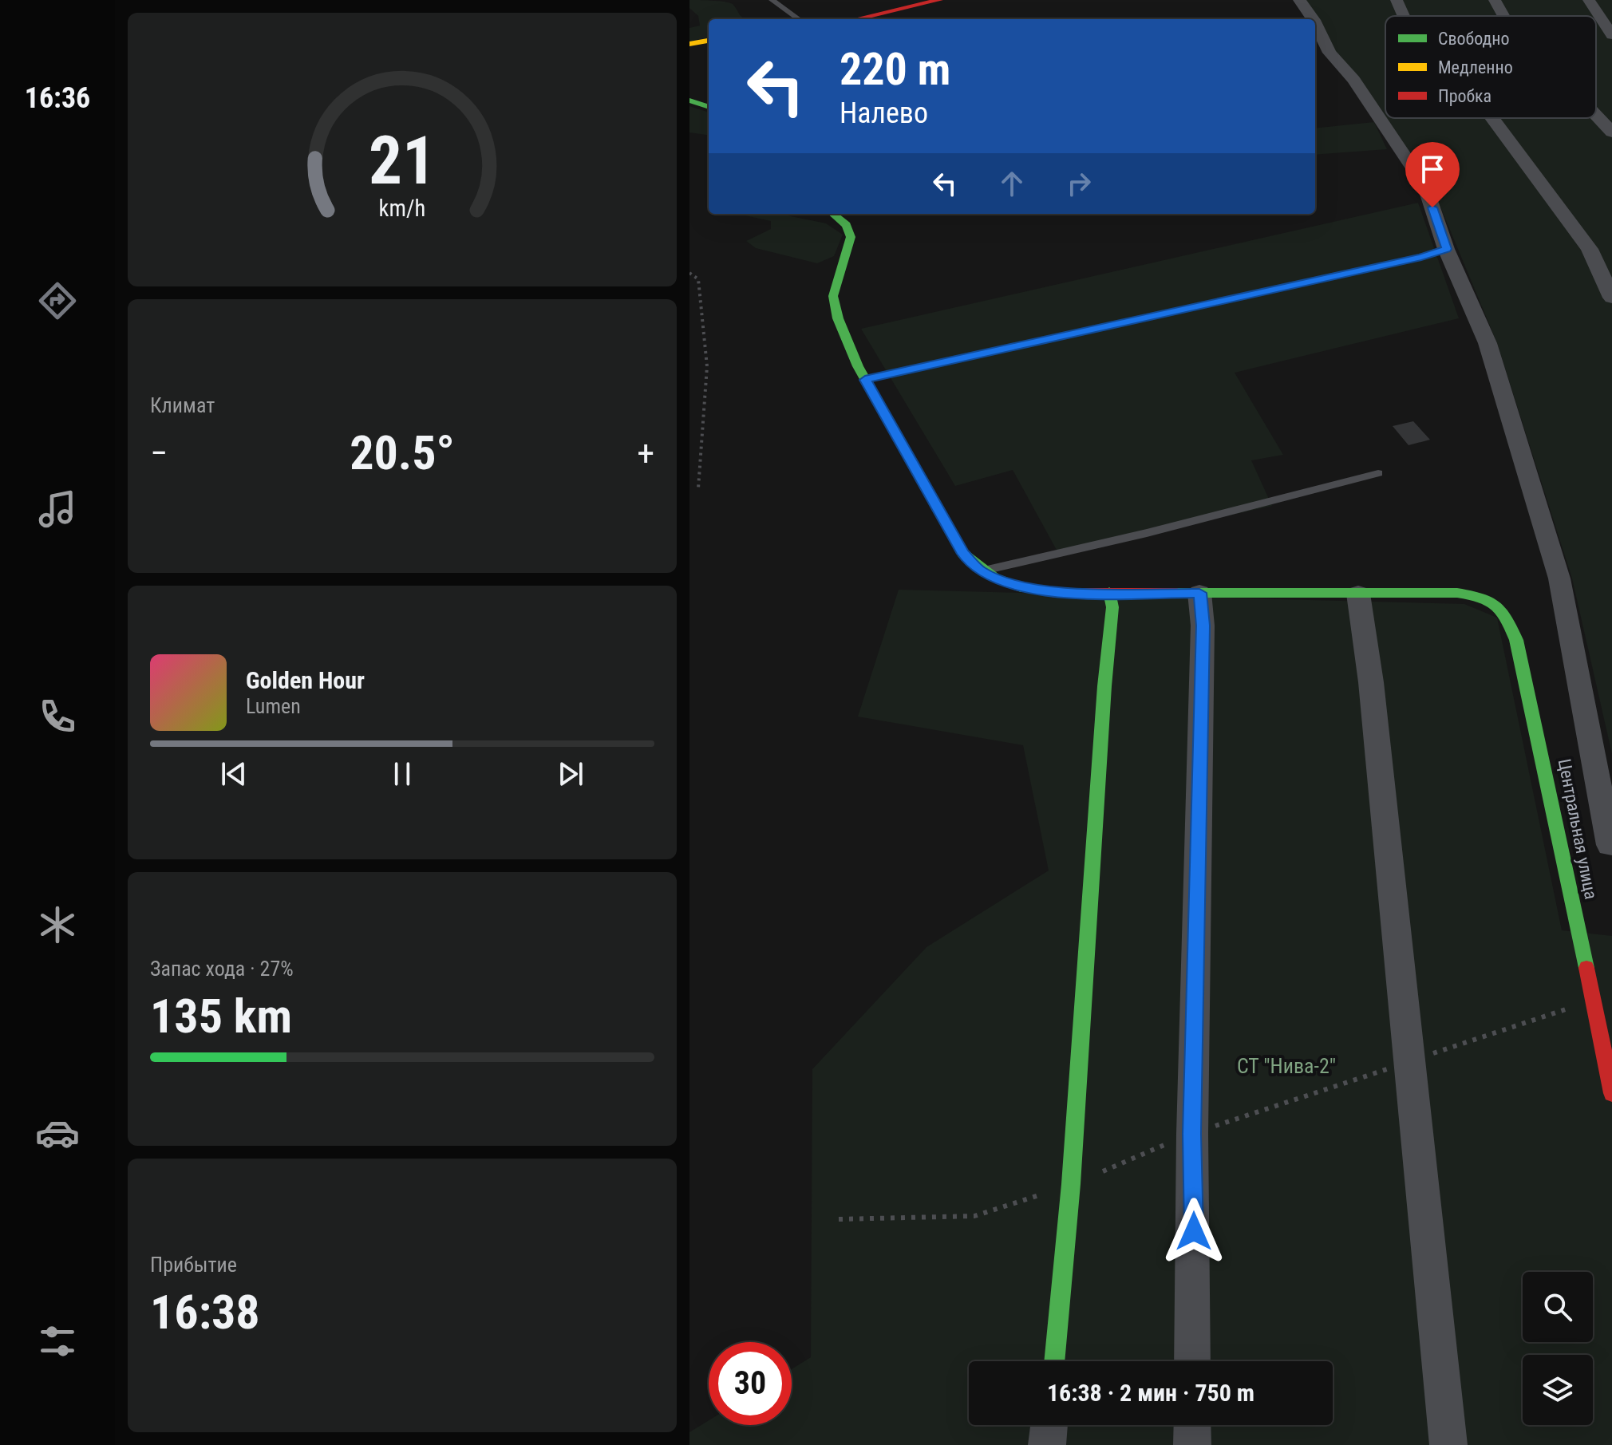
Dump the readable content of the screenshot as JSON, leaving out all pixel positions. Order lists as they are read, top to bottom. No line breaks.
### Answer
{"streets":{"street":["Центральная улица"]},"parks":["СТ \"Нива-2\""],"legend":["Свободно","Медленно","Пробка"],"page":{"tabs":"16:36","turn":["220 m","Налево"],"tile":["Климат",["Запас хода · 27%","135 km"],["Прибытие","16:38"]],"heat":["−","20.5°","+"],"song":["Golden Hour","Lumen"],"limit":"30","trip":"16:38 · 2 мин · 750 m","gauge":["21","km/h"]}}
